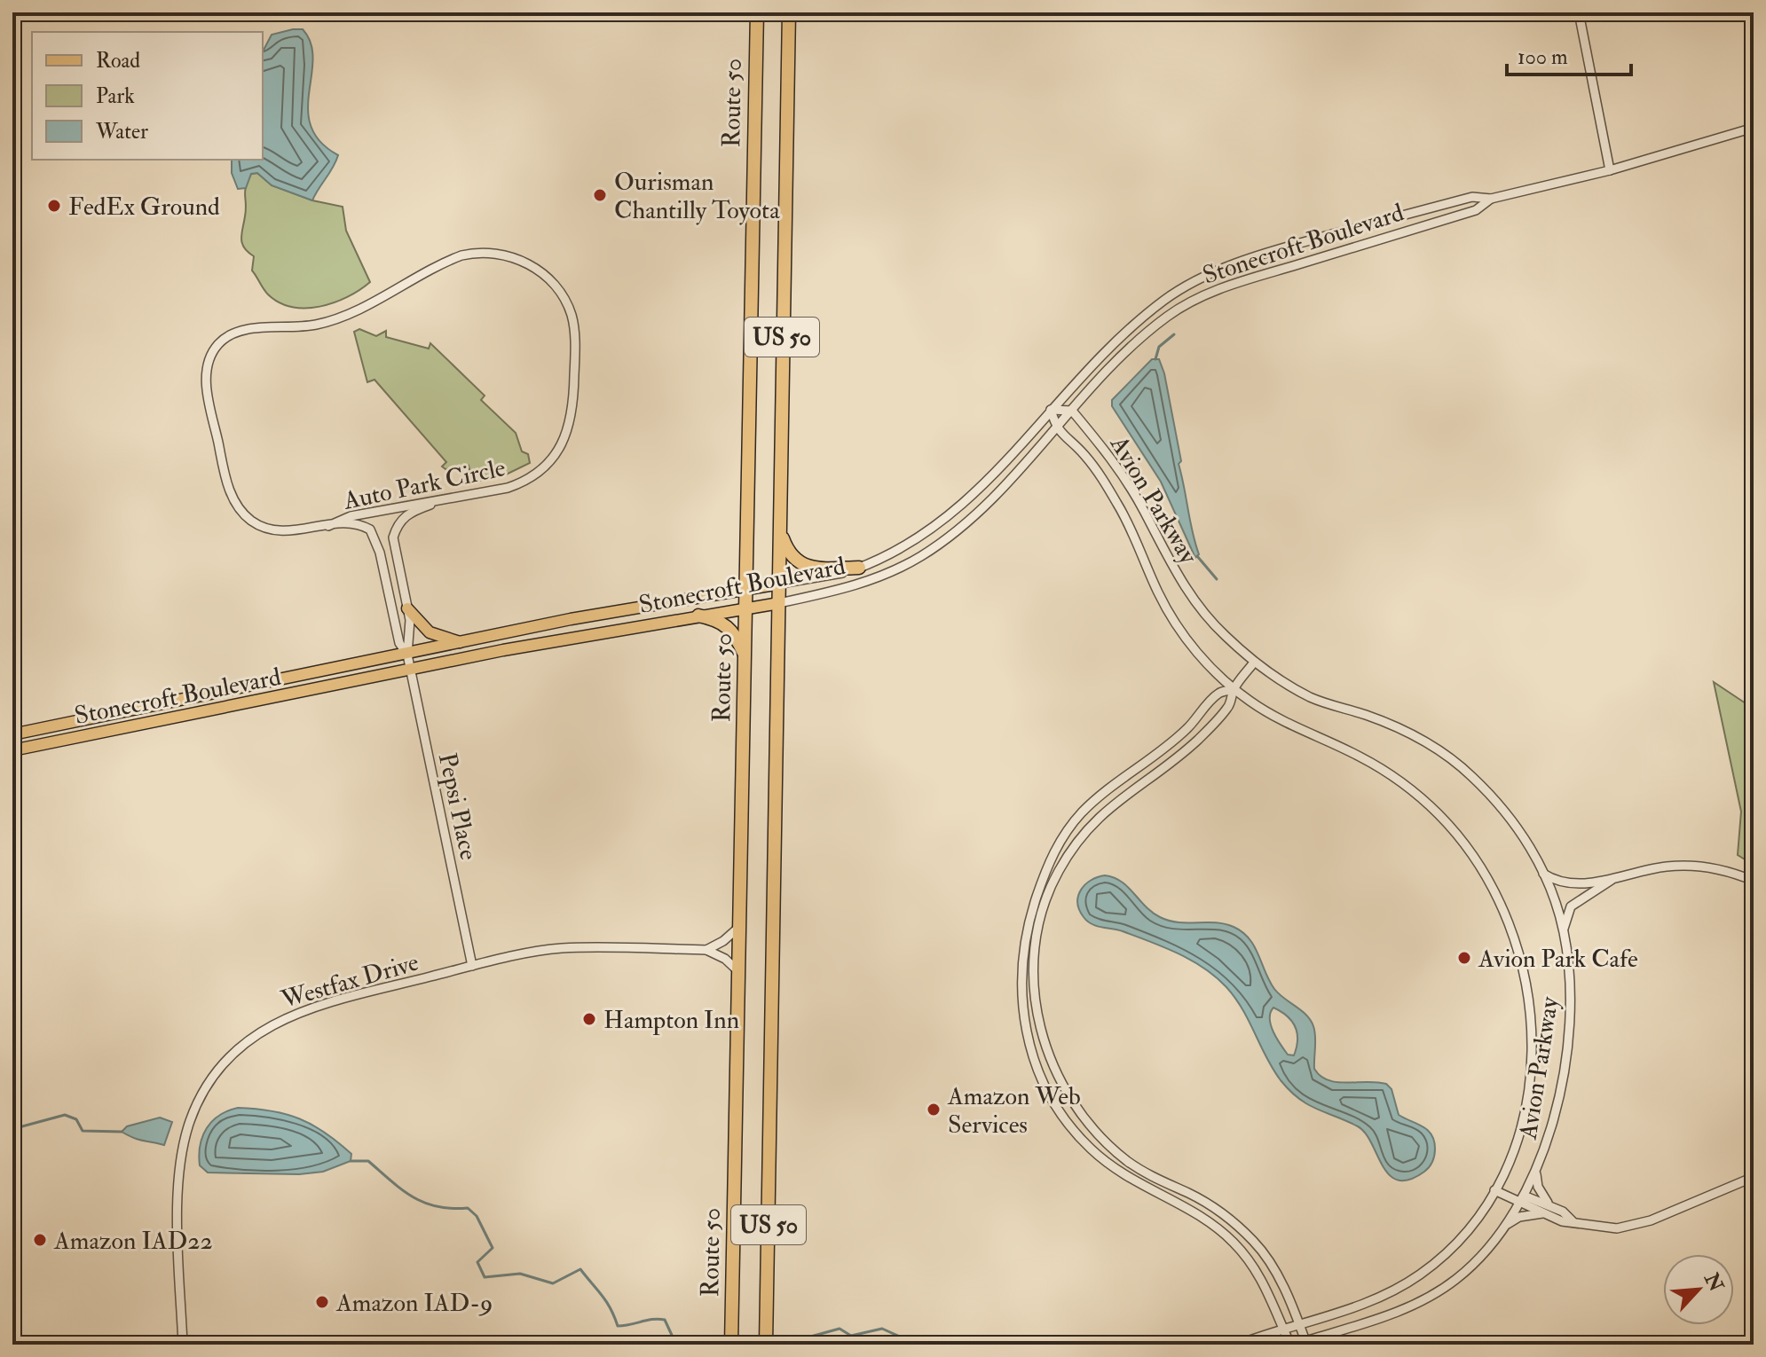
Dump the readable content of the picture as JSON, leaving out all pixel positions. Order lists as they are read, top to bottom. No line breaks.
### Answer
{"streets":{"highway":["Route 50","US 50"],"main road":["Stonecroft Boulevard"],"street":["Auto Park Circle","Avion Parkway","Pepsi Place","Westfax Drive"]},"crossings":[["Route 50","Stonecroft Boulevard"],["Stonecroft Boulevard","US 50"],["Stonecroft Boulevard","Auto Park Circle"],["Stonecroft Boulevard","Avion Parkway"],["Stonecroft Boulevard","Pepsi Place"],["Auto Park Circle","Pepsi Place"],["Pepsi Place","Westfax Drive"]],"places":["Ourisman Chantilly Toyota","FedEx Ground","Avion Park Cafe","Hampton Inn","Amazon Web Services","Amazon IAD22","Amazon IAD-9"],"legend":["Road","Park","Water"],"scale_bar":"100 m","north":"top right"}
